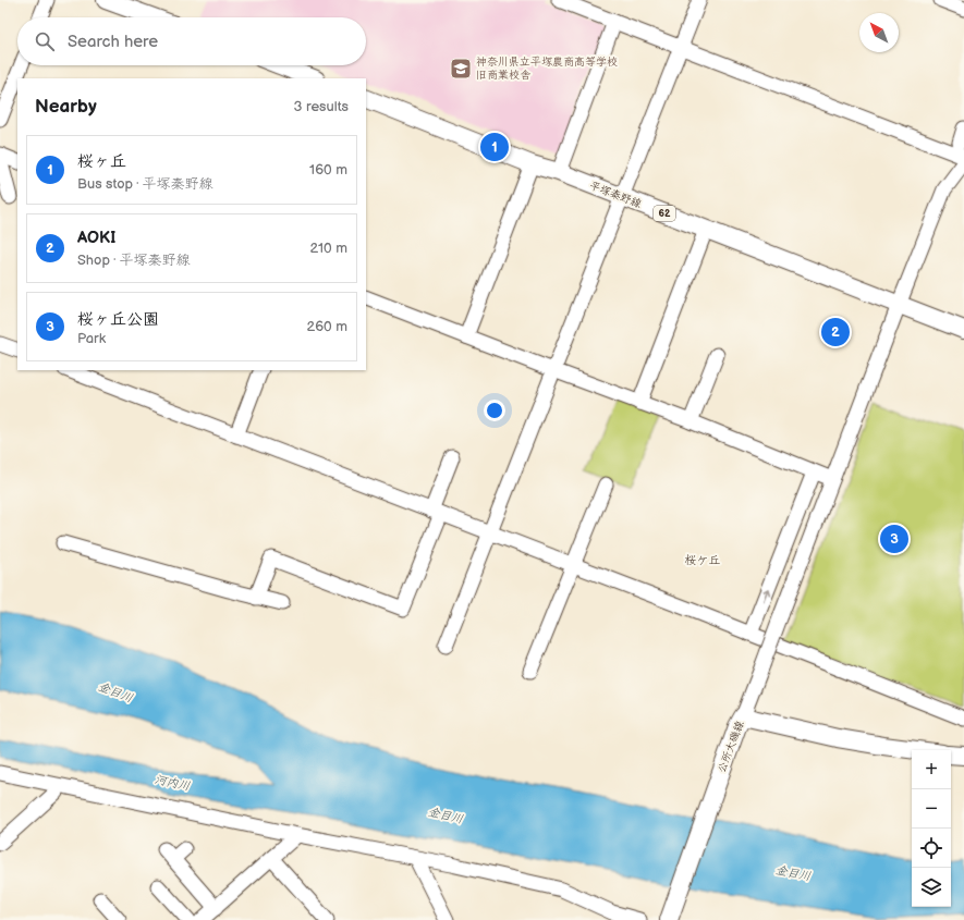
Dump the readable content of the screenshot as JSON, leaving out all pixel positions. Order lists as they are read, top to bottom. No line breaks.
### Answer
{"streets":{"main road":["平塚秦野線","62","公所大磯線"]},"districts":["桜ケ丘"],"water":["金目川","河内川"],"places":{"school or university":["神奈川県立平塚農商高等学校 旧商業校舎"]},"north":"top left","page":{"search":"Search here","heading":["Nearby","3 results"],"pins":["1","2","3"],"list":[{"mark":"1","name":"桜ヶ丘","note":"Bus stop · 平塚秦野線","value":"160 m"},{"mark":"2","name":"AOKI","note":"Shop · 平塚秦野線","value":"210 m"},{"mark":"3","name":"桜ヶ丘公園","note":"Park","value":"260 m"}],"map_buttons":["+","−"]}}
